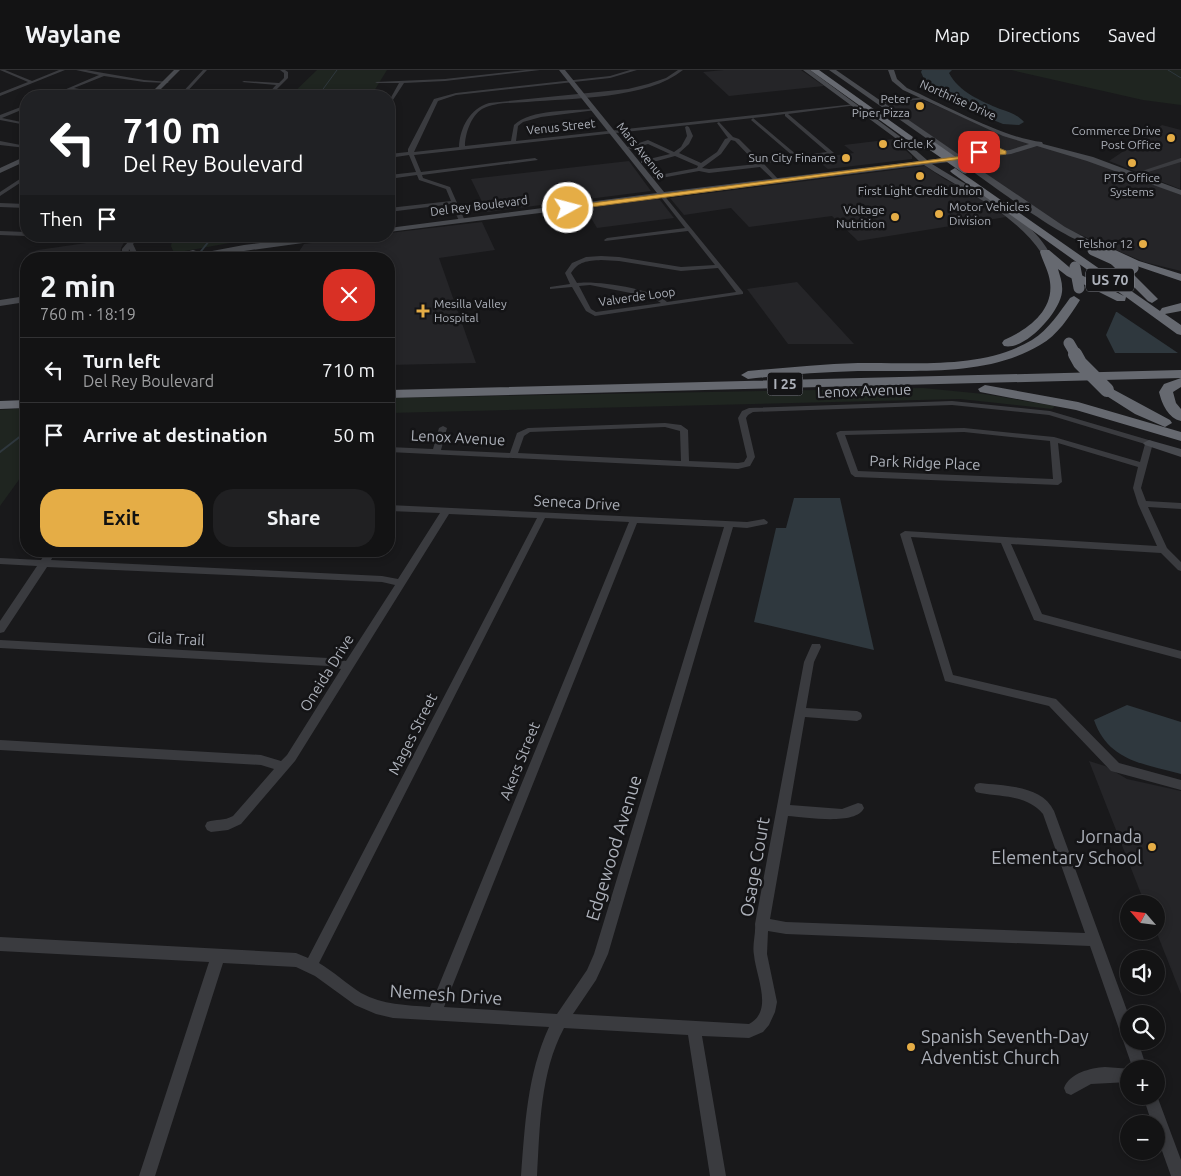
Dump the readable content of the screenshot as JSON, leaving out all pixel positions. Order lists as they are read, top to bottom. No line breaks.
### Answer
{"streets":{"highway":["US 70","I 25"],"main road":["Northrise Drive","Mars Avenue","Del Rey Boulevard","Lenox Avenue"],"street":["Venus Street","Valverde Loop","Park Ridge Place","Seneca Drive","Gila Trail","Oneida Drive","Mages Street","Akers Street","Edgewood Avenue","Osage Court","Nemesh Drive"]},"crossings":[["Northrise Drive","Del Rey Boulevard"],["Venus Street","Mars Avenue"],["Mars Avenue","Del Rey Boulevard"],["Mars Avenue","Valverde Loop"],["Seneca Drive","Oneida Drive"],["Seneca Drive","Mages Street"],["Seneca Drive","Akers Street"],["Seneca Drive","Edgewood Avenue"],["Gila Trail","Oneida Drive"],["Mages Street","Nemesh Drive"],["Akers Street","Nemesh Drive"],["Edgewood Avenue","Nemesh Drive"],["Osage Court","Nemesh Drive"]],"places":{"other":["Peter Piper Pizza","Commerce Drive Post Office","Circle K","Sun City Finance","PTS Office Systems","First Light Credit Union","Motor Vehicles Division","Voltage Nutrition","Telshor 12","Jornada Elementary School","Spanish Seventh-Day Adventist Church"],"health":["Mesilla Valley Hospital"]},"north":"top left","page":{"header":"Waylane","nav":["Map","Directions","Saved"],"turn":["710 m","Del Rey Boulevard"],"then":"Then","heading":["2 min","760 m · 18:19"],"list":[{"name":"Turn left","note":"Del Rey Boulevard","value":"710 m"},{"name":"Arrive at destination","value":"50 m"}],"buttons":["Exit","Share"],"map_buttons":["+","−"]}}
